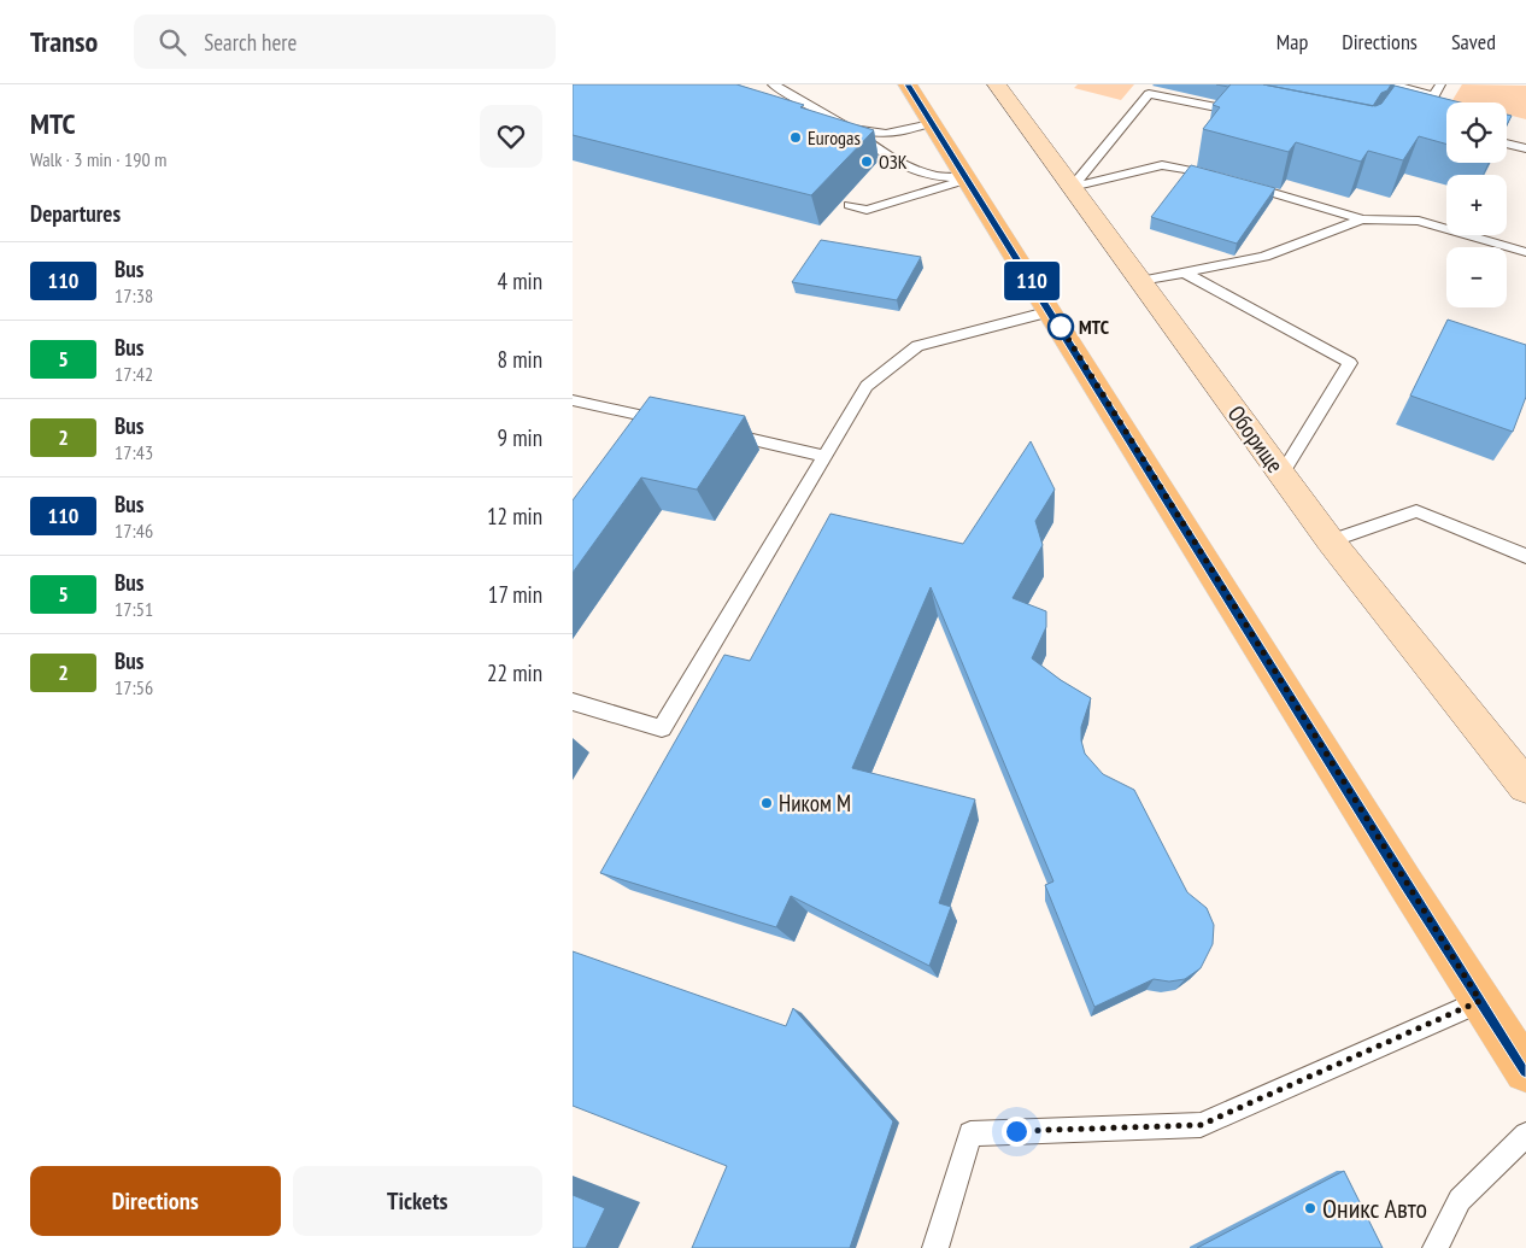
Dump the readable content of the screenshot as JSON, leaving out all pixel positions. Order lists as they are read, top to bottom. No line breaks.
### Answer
{"streets":{"street":["Оборище"]},"places":["Eurogas","ОЗК","МТС","Ником М","Оникс Авто"],"lines":["bus line 110"],"page":{"header":"Transo","search":"Search here","nav":["Map","Directions","Saved"],"heading":[["МТС","Walk · 3 min · 190 m"],"Departures"],"on_map":"110","map_buttons":["+","−"],"list":[{"mark":"110","name":"Bus","note":"17:38","value":"4 min"},{"mark":"5","name":"Bus","note":"17:42","value":"8 min"},{"mark":"2","name":"Bus","note":"17:43","value":"9 min"},{"mark":"110","name":"Bus","note":"17:46","value":"12 min"},{"mark":"5","name":"Bus","note":"17:51","value":"17 min"},{"mark":"2","name":"Bus","note":"17:56","value":"22 min"}],"buttons":["Directions","Tickets"]}}
